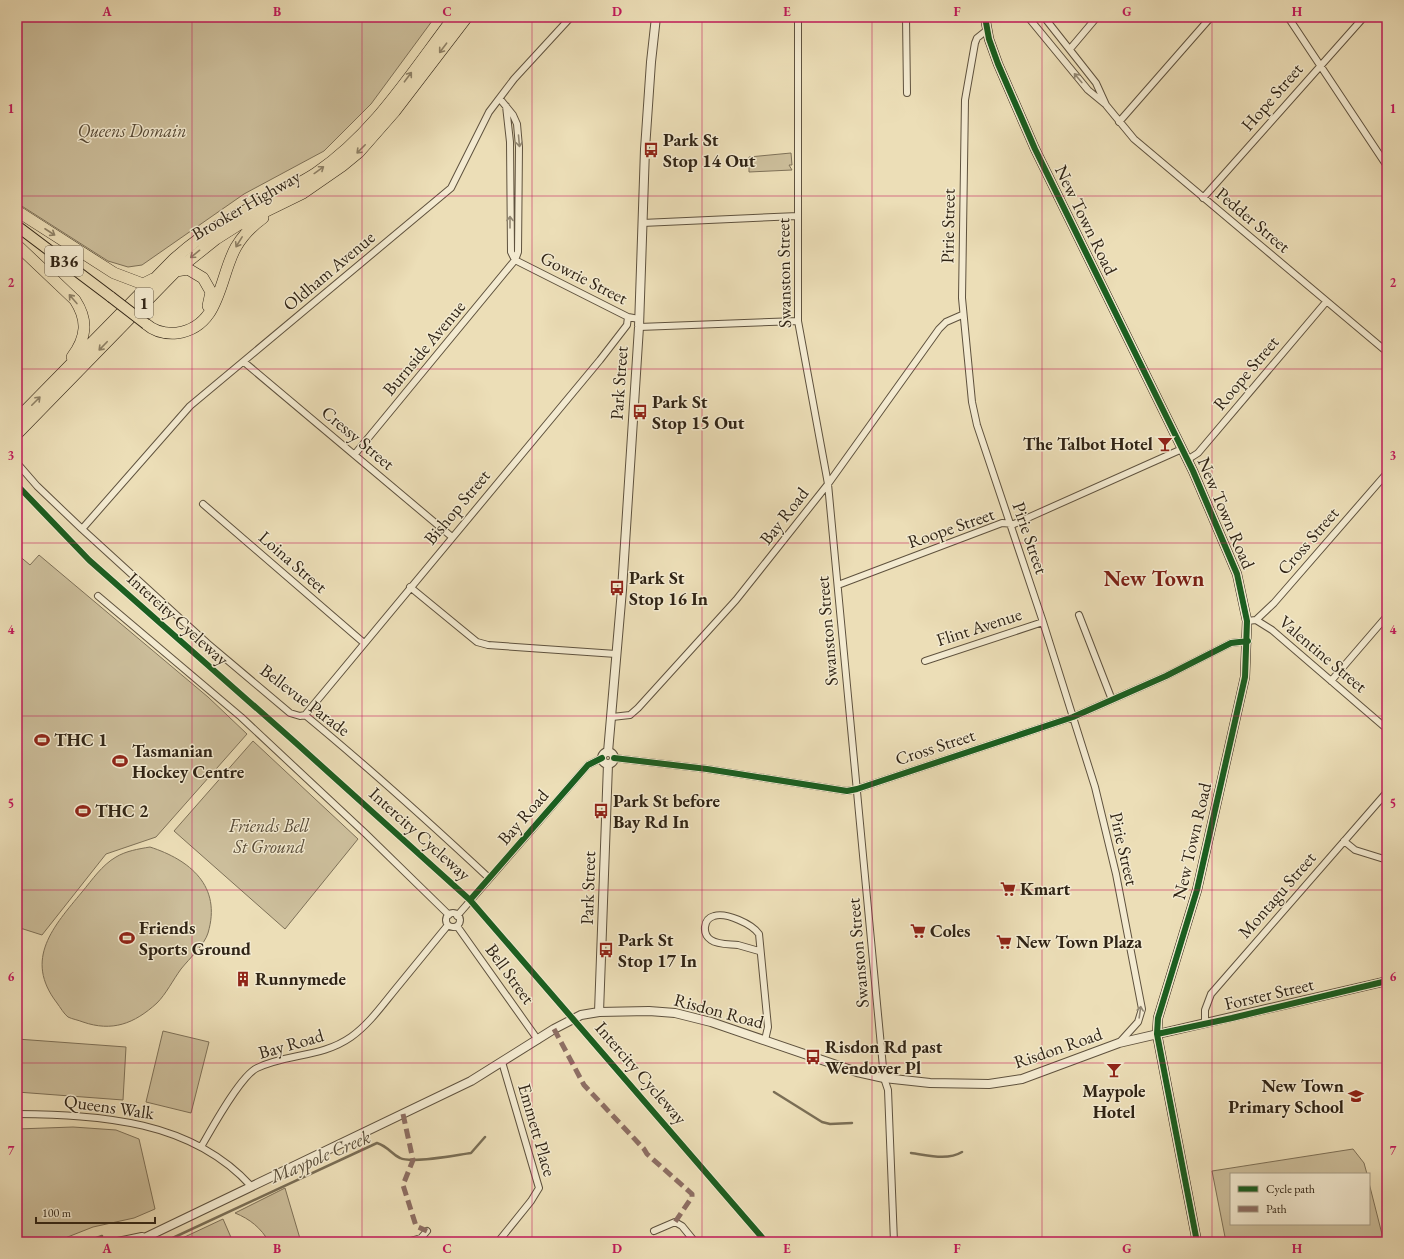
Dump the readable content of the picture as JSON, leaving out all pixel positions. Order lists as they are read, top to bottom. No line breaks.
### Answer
{"streets":{"highway":["Brooker Highway","1"],"main road":["New Town Road","B36"],"street":["Hope Street","Pedder Street","Pirie Street","Oldham Avenue","Swanston Street","Gowrie Street","Burnside Avenue","Roope Street","Park Street","Cressy Street","Bishop Street","Bay Road","Cross Street","Loina Street","Flint Avenue","Valentine Street","Bellevue Parade","Montagu Street","Bell Street","Forster Street","Risdon Road","Queens Walk","Emmett Place"],"cycle path":["Intercity Cycleway"]},"crossings":[["Hope Street","Pedder Street"],["New Town Road","Pirie Street"],["New Town Road","Roope Street"],["New Town Road","Cross Street"],["New Town Road","Valentine Street"],["New Town Road","Forster Street"],["New Town Road","Risdon Road"],["Pedder Street","Roope Street"],["Pirie Street","Roope Street"],["Pirie Street","Bay Road"],["Pirie Street","Cross Street"],["Pirie Street","Flint Avenue"],["Pirie Street","Risdon Road"],["Oldham Avenue","Cressy Street"],["Oldham Avenue","Bellevue Parade"],["Swanston Street","Roope Street"],["Swanston Street","Bay Road"],["Swanston Street","Cross Street"],["Swanston Street","Risdon Road"],["Gowrie Street","Burnside Avenue"],["Gowrie Street","Park Street"],["Gowrie Street","Bishop Street"],["Burnside Avenue","Cressy Street"],["Park Street","Bay Road"],["Park Street","Cross Street"],["Park Street","Risdon Road"],["Cressy Street","Bishop Street"],["Bishop Street","Loina Street"],["Bishop Street","Bellevue Parade"],["Bay Road","Cross Street"],["Bay Road","Bellevue Parade"],["Bay Road","Bell Street"],["Bay Road","Queens Walk"],["Cross Street","Valentine Street"],["Montagu Street","Forster Street"],["Bell Street","Risdon Road"],["Forster Street","Risdon Road"],["Risdon Road","Queens Walk"],["Risdon Road","Emmett Place"]],"districts":["New Town"],"water":["Maypole Creek"],"parks":["Queens Domain","Friends Bell St Ground"],"places":{"bus stop":["Park St Stop 14 Out","Park St Stop 15 Out","Park St Stop 16 In","Park St before Bay Rd In","Park St Stop 17 In","Risdon Rd past Wendover Pl"],"bar":["The Talbot Hotel","Maypole Hotel"],"sports":["THC 1","Tasmanian Hockey Centre","THC 2","Friends Sports Ground"],"supermarket":["Kmart","Coles","New Town Plaza"],"building":["Runnymede"],"school or university":["New Town Primary School"]},"legend":["Cycle path","Path"],"scale_bar":"100 m","grid":{"columns":["A","B","C","D","E","F","G","H"],"rows":["1","2","3","4","5","6","7"]}}
